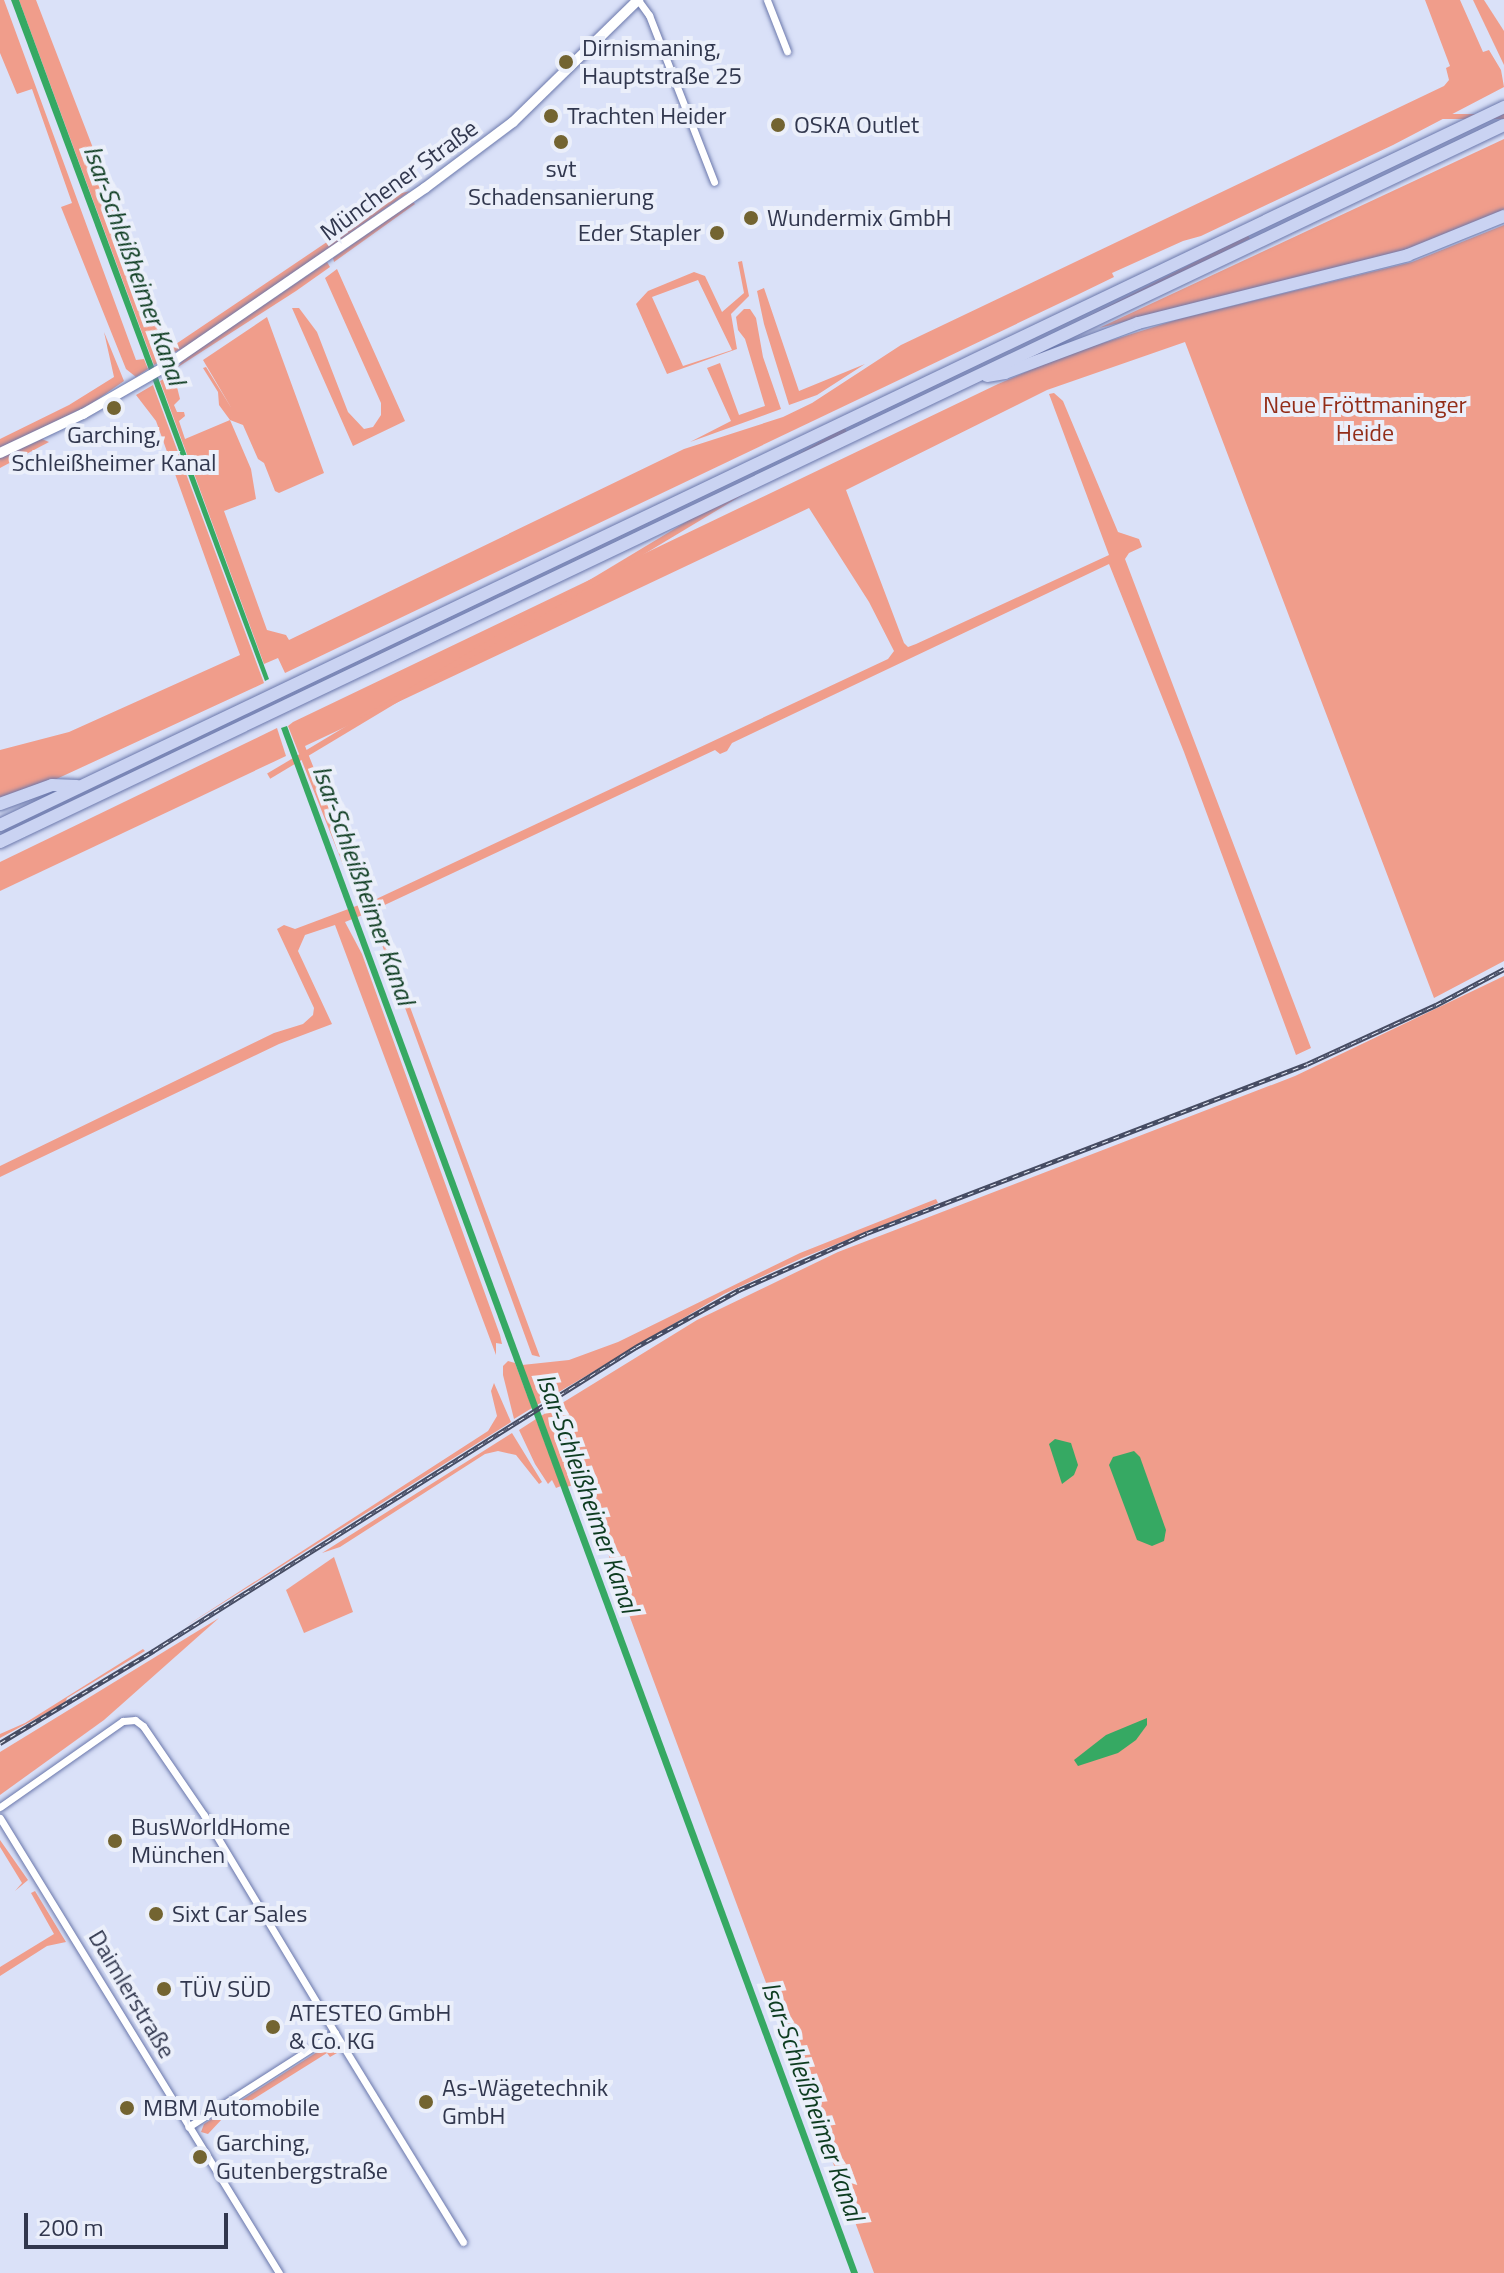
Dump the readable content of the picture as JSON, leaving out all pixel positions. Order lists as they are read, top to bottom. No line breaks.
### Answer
{"streets":{"main road":["Münchener Straße"],"street":["Daimlerstraße"]},"water":["Isar-Schleißheimer Kanal"],"parks":["Neue Fröttmaninger Heide"],"places":["Dirnismaning, Hauptstraße 25","Trachten Heider","OSKA Outlet","svt Schadensanierung","Wundermix GmbH","Eder Stapler","Garching, Schleißheimer Kanal","BusWorldHome München","Sixt Car Sales","TÜV SÜD","ATESTEO GmbH & Co. KG","As-Wägetechnik GmbH","MBM Automobile","Garching, Gutenbergstraße"],"scale_bar":"200 m"}
